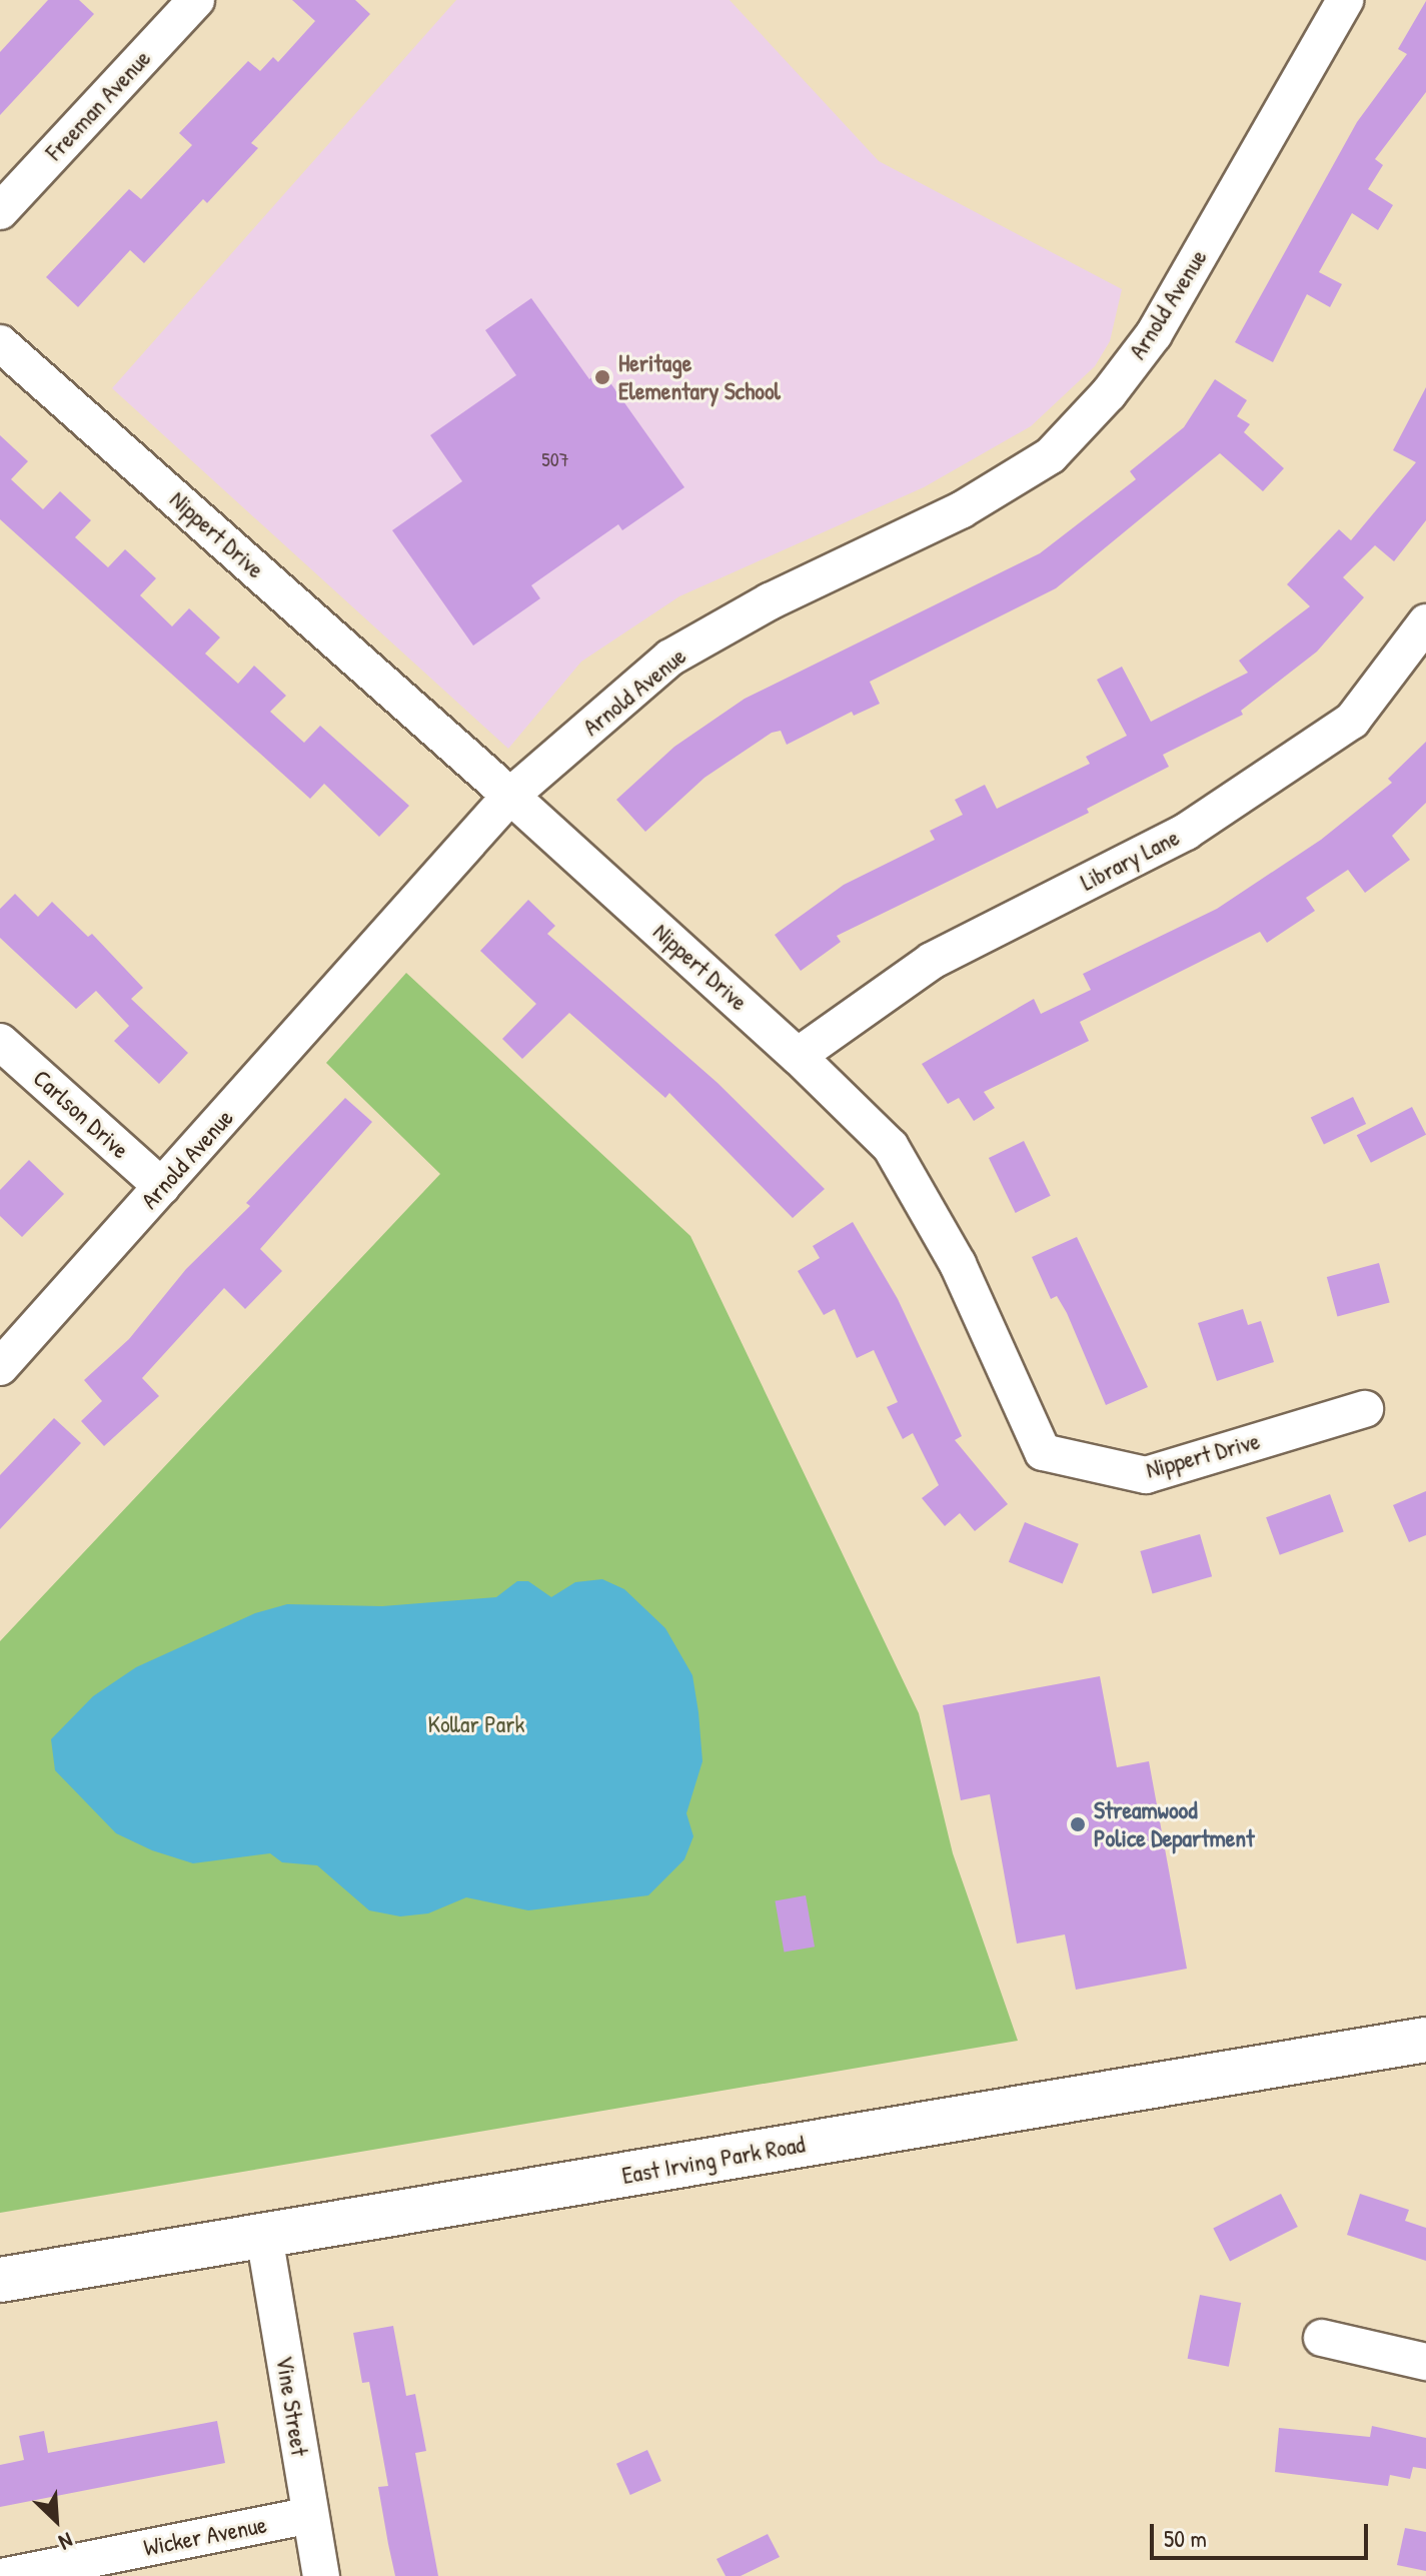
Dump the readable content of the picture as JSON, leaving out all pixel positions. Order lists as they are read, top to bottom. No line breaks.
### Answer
{"streets":{"main road":["East Irving Park Road"],"street":["Freeman Avenue","Arnold Avenue","Nippert Drive","Library Lane","Carlson Drive","Vine Street","Wicker Avenue"]},"crossings":[["Arnold Avenue","Nippert Drive"],["Arnold Avenue","Carlson Drive"],["Nippert Drive","Library Lane"],["East Irving Park Road","Vine Street"],["Vine Street","Wicker Avenue"]],"parks":["Kollar Park"],"places":["Heritage Elementary School","Streamwood Police Department"],"house_numbers":["507"],"scale_bar":"50 m","north":"bottom right"}
